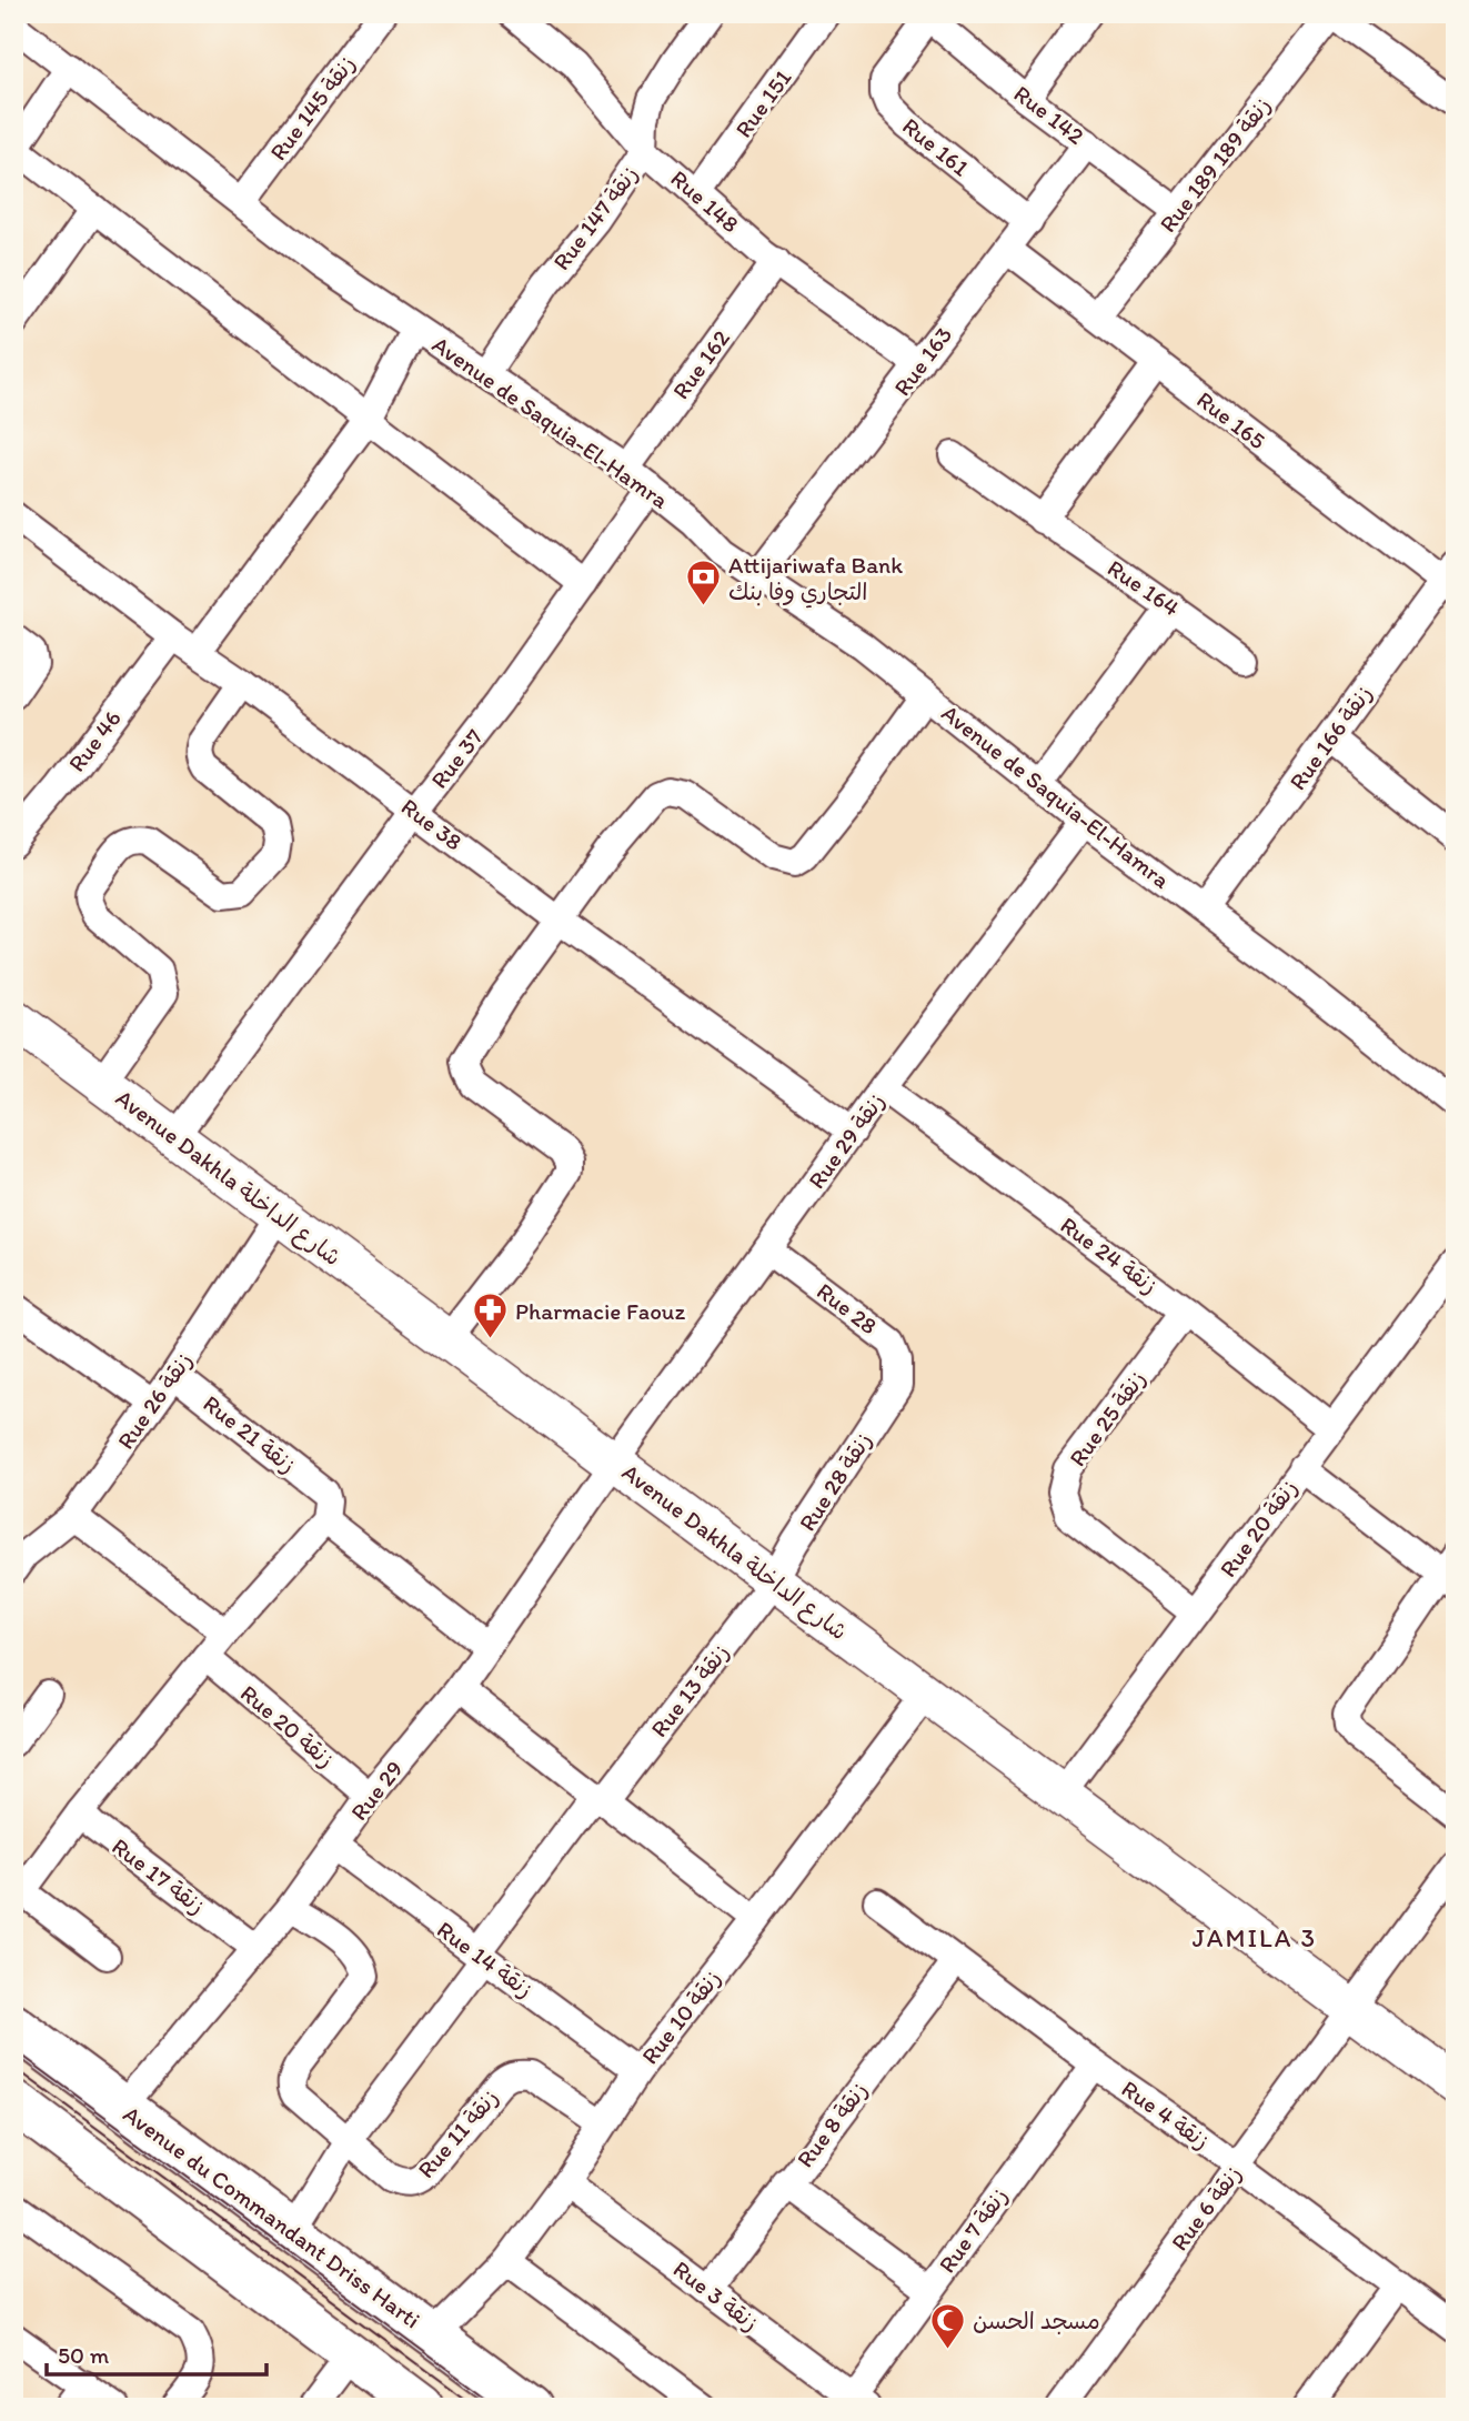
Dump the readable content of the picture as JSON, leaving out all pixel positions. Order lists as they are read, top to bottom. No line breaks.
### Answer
{"streets":{"main road":["Avenue du Commandant Driss Harti"],"street":["Rue 151","Rue 145 زنقة","Rue 142","Rue 161","Rue 189 زنقة 189","Rue 148","Rue 147 زنقة","Rue 163","Rue 162","Rue 165","Avenue de Saquia-El-Hamra","Rue 164","Rue 166 زنقة","Rue 46","Rue 37","Rue 38","Rue 29 زنقة","Avenue Dakhla شارع الداخلة","Rue 24 زنقة","Rue 28","Rue 26 زنقة","Rue 25 زنقة","Rue 21 زنقة","Rue 28 زنقة","Rue 20 زنقة","Rue 13 زنقة","Rue 29","Rue 17 زنقة","Rue 14 زنقة","Rue 10 زنقة","Rue 4 زنقة","Rue 8 زنقة","Rue 11 زنقة","Rue 6 زنقة","Rue 7 زنقة","Rue 3 زنقة"]},"crossings":[["Rue 151","Rue 148"],["Rue 145 زنقة","Avenue de Saquia-El-Hamra"],["Rue 142","Rue 161"],["Rue 142","Rue 189 زنقة 189"],["Rue 142","Rue 163"],["Rue 161","Rue 163"],["Rue 189 زنقة 189","Rue 165"],["Rue 148","Rue 147 زنقة"],["Rue 148","Rue 163"],["Rue 148","Rue 162"],["Rue 147 زنقة","Avenue de Saquia-El-Hamra"],["Rue 163","Rue 165"],["Rue 163","Avenue de Saquia-El-Hamra"],["Rue 162","Avenue de Saquia-El-Hamra"],["Rue 165","Rue 166 زنقة"],["Avenue de Saquia-El-Hamra","Rue 166 زنقة"],["Avenue de Saquia-El-Hamra","Rue 37"],["Avenue de Saquia-El-Hamra","Rue 29 زنقة"],["Rue 46","Rue 38"],["Rue 37","Rue 38"],["Rue 37","Avenue Dakhla شارع الداخلة"],["Rue 38","Rue 29 زنقة"],["Rue 29 زنقة","Avenue Dakhla شارع الداخلة"],["Rue 29 زنقة","Rue 24 زنقة"],["Rue 29 زنقة","Rue 28"],["Rue 29 زنقة","Rue 29"],["Avenue Dakhla شارع الداخلة","Rue 26 زنقة"],["Avenue Dakhla شارع الداخلة","Rue 28 زنقة"],["Avenue Dakhla شارع الداخلة","Rue 20 زنقة"],["Avenue Dakhla شارع الداخلة","Rue 13 زنقة"],["Avenue Dakhla شارع الداخلة","Rue 29"],["Avenue Dakhla شارع الداخلة","Rue 10 زنقة"],["Avenue Dakhla شارع الداخلة","Rue 6 زنقة"],["Rue 24 زنقة","Rue 25 زنقة"],["Rue 24 زنقة","Rue 20 زنقة"],["Rue 28","Rue 28 زنقة"],["Rue 26 زنقة","Rue 21 زنقة"],["Rue 25 زنقة","Rue 20 زنقة"],["Rue 28 زنقة","Rue 13 زنقة"],["Rue 20 زنقة","Rue 29"],["Rue 13 زنقة","Rue 14 زنقة"],["Rue 13 زنقة","Rue 11 زنقة"],["Rue 13 زنقة","Avenue du Commandant Driss Harti"],["Rue 29","Rue 17 زنقة"],["Rue 29","Rue 14 زنقة"],["Rue 29","Rue 11 زنقة"],["Rue 29","Avenue du Commandant Driss Harti"],["Rue 14 زنقة","Rue 10 زنقة"],["Rue 10 زنقة","Rue 11 زنقة"],["Rue 10 زنقة","Avenue du Commandant Driss Harti"],["Rue 10 زنقة","Rue 3 زنقة"],["Rue 4 زنقة","Rue 8 زنقة"],["Rue 4 زنقة","Rue 6 زنقة"],["Rue 4 زنقة","Rue 7 زنقة"],["Rue 8 زنقة","Rue 3 زنقة"],["Rue 7 زنقة","Rue 3 زنقة"]],"districts":["JAMILA 3"],"places":{"bank":["Attijariwafa Bank التجاري وفا بنك"],"pharmacy":["Pharmacie Faouz"],"mosque":["مسجد الحسن"]},"scale_bar":"50 m"}
